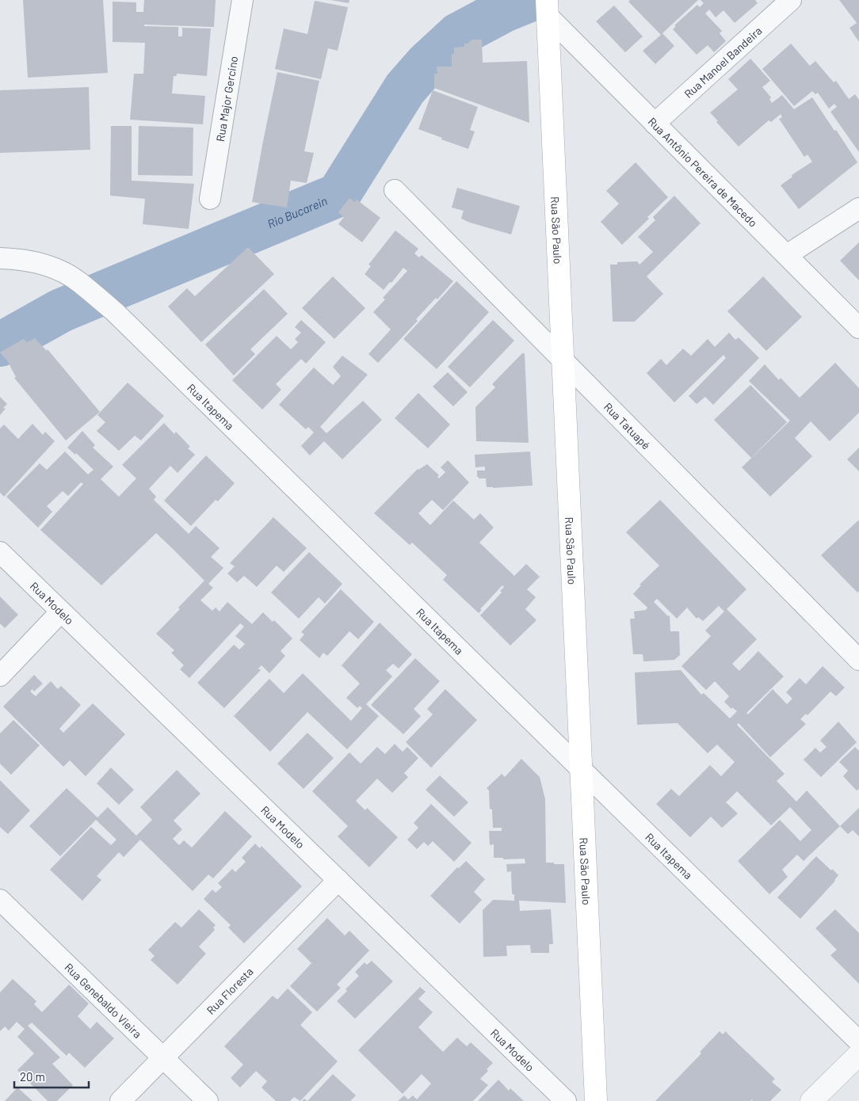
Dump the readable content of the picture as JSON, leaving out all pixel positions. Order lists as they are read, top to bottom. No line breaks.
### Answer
{"streets":{"main road":["Rua São Paulo"],"street":["Rua Manoel Bandeira","Rua Major Gercino","Rua Antônio Pereira de Macedo","Rua Itapema","Rua Tatuapé","Rua Modelo","Rua Floresta","Rua Genebaldo Vieira"]},"crossings":[["Rua Manoel Bandeira","Rua Antônio Pereira de Macedo"],["Rua Antônio Pereira de Macedo","Rua São Paulo"],["Rua São Paulo","Rua Itapema"],["Rua São Paulo","Rua Tatuapé"],["Rua Modelo","Rua Floresta"],["Rua Floresta","Rua Genebaldo Vieira"]],"water":["Rio Bucarein"],"scale_bar":"20 m"}
